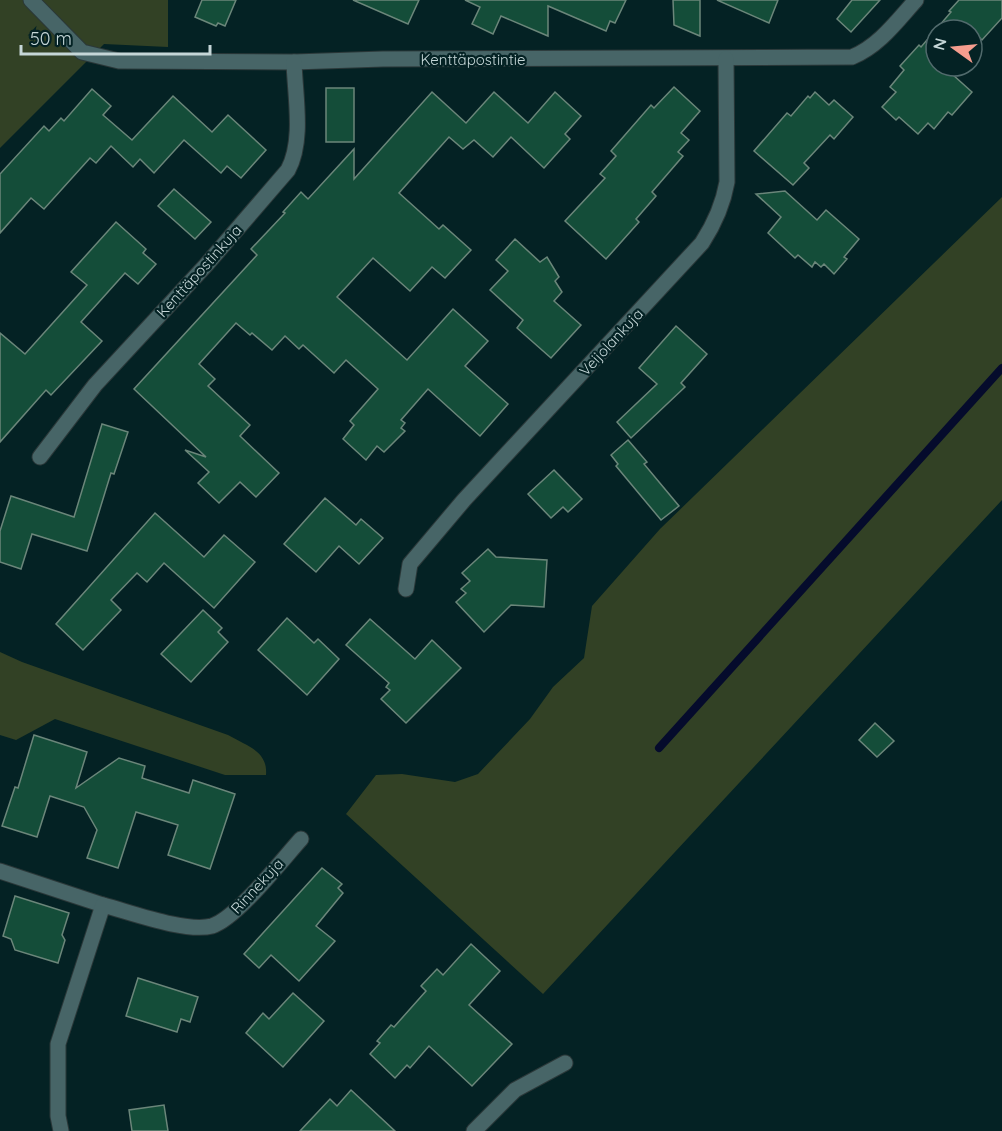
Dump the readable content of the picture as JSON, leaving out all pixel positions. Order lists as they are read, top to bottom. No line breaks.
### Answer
{"streets":{"street":["Kenttäpostintie","Kenttäpostinkuja","Veijolankuja","Rinnekuja"]},"crossings":[["Kenttäpostintie","Kenttäpostinkuja"],["Kenttäpostintie","Veijolankuja"]],"scale_bar":"50 m","north":"left"}
